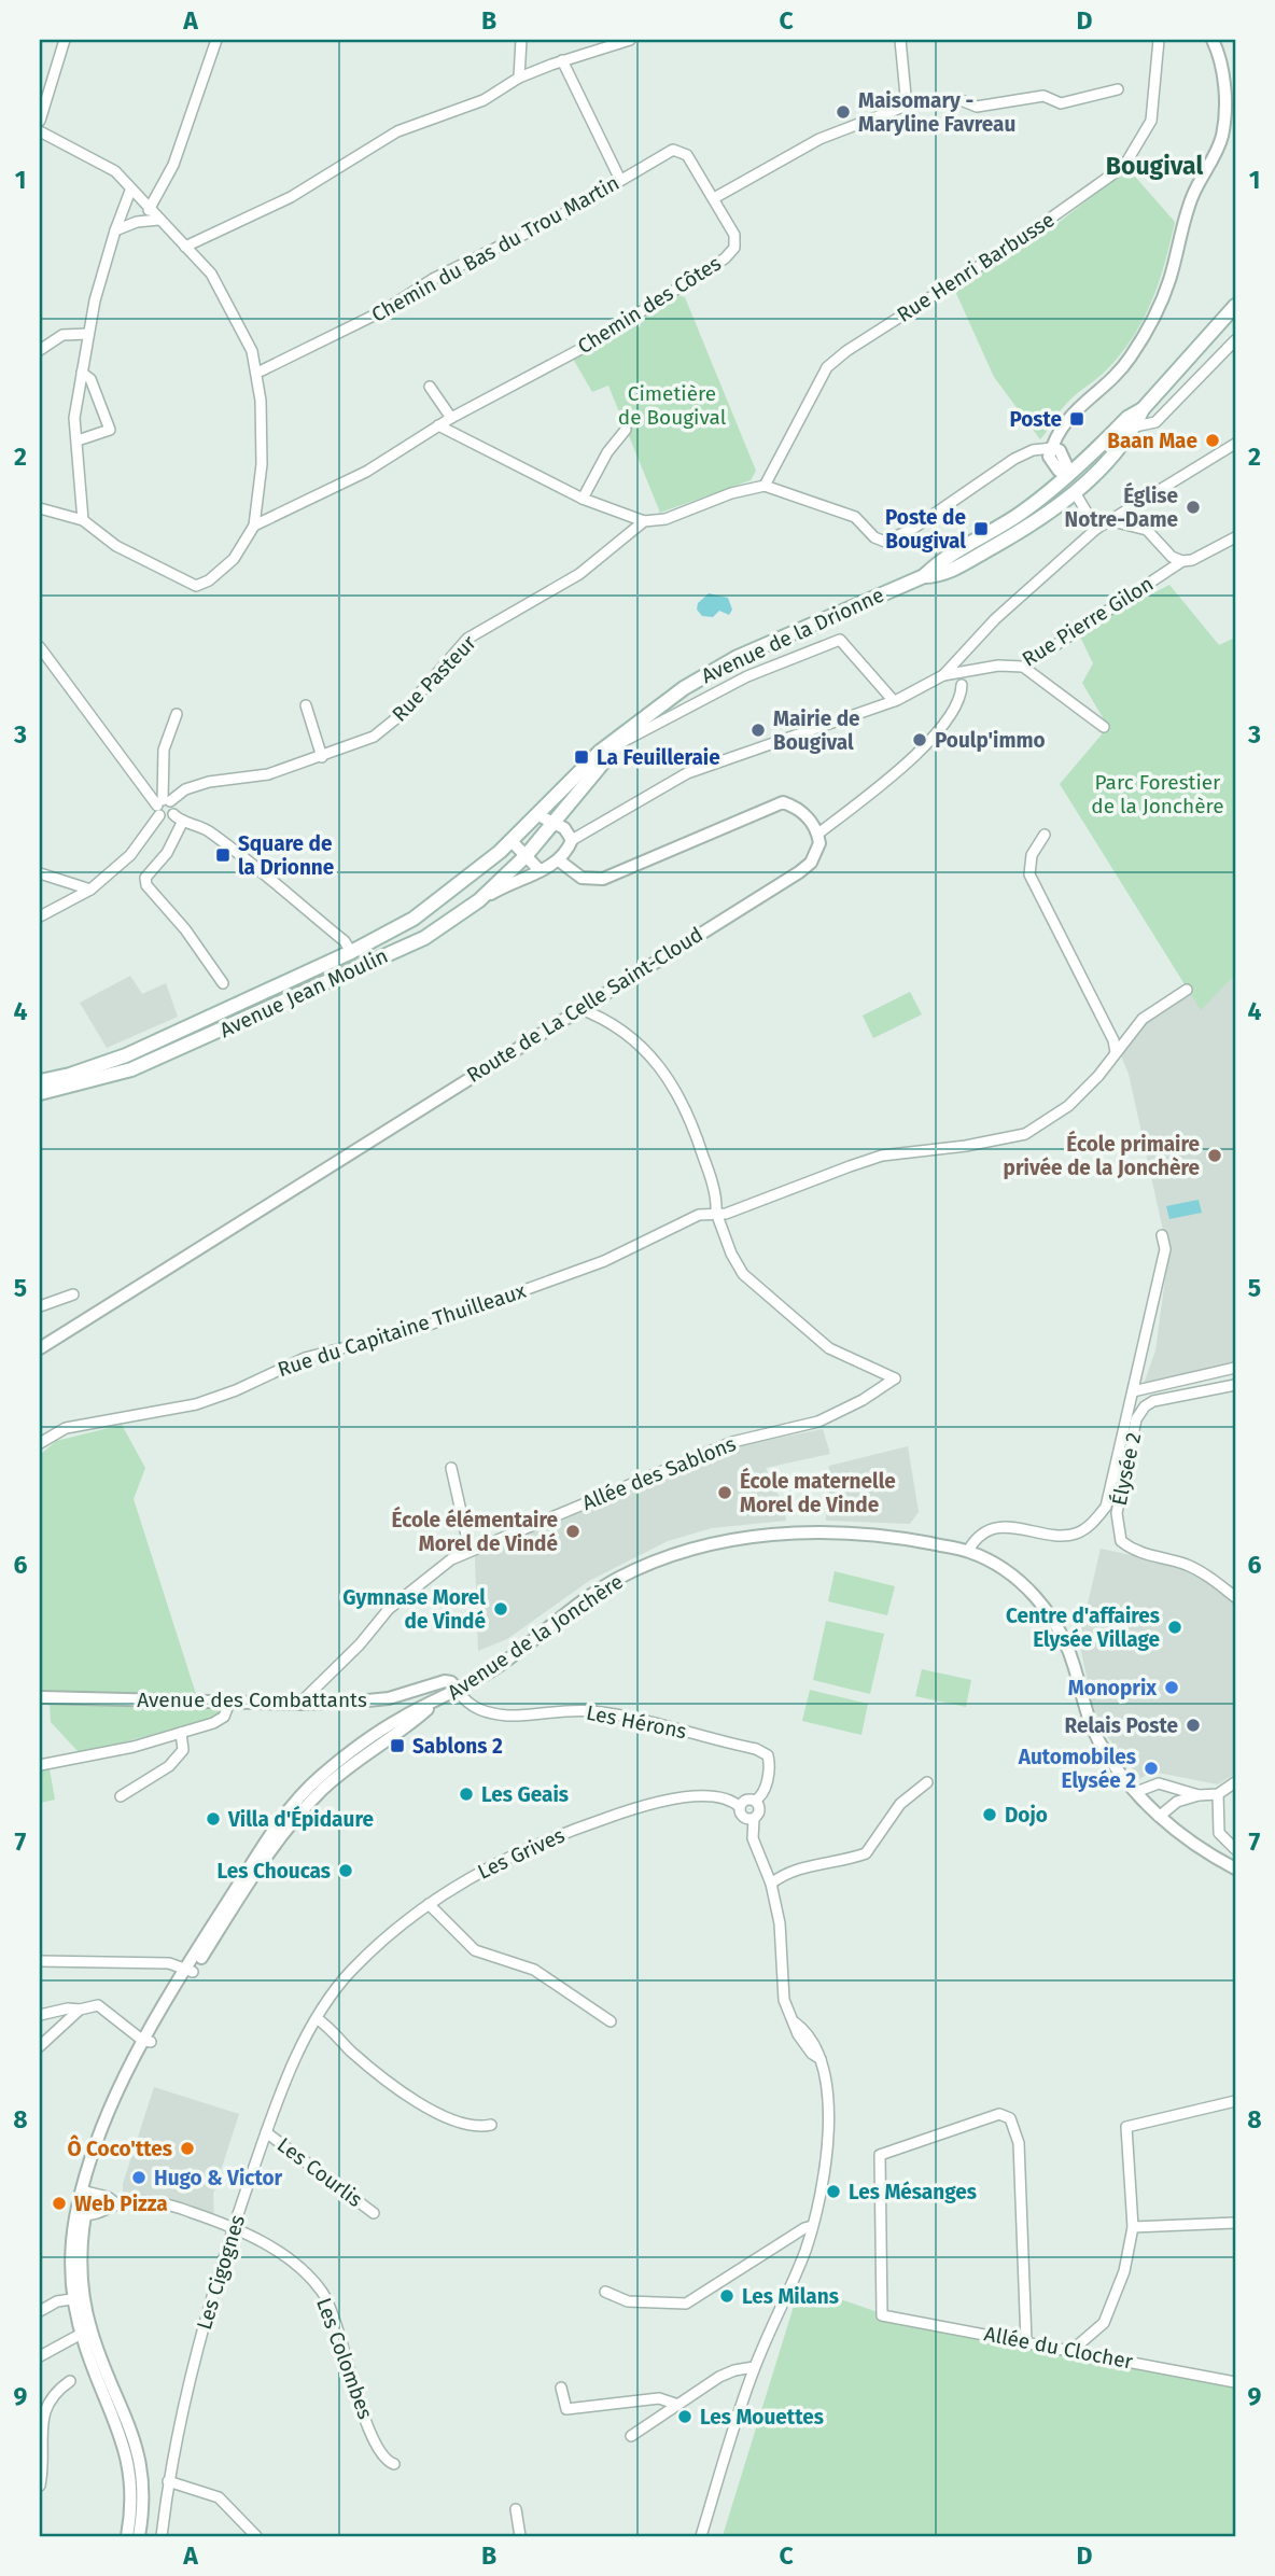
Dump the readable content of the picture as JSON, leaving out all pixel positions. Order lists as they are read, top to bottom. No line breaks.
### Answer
{"streets":{"main road":["Avenue de la Drionne","Avenue Jean Moulin"],"street":["Chemin du Bas du Trou Martin","Rue Henri Barbusse","Chemin des Côtes","Rue Pierre Gilon","Rue Pasteur","Route de La Celle Saint-Cloud","Rue du Capitaine Thuilleaux","Élysée 2","Allée des Sablons","Avenue de la Jonchère","Avenue des Combattants","Les Hérons","Les Grives","Les Courlis","Les Cigognes","Allée du Clocher","Les Colombes"]},"crossings":[["Chemin du Bas du Trou Martin","Chemin des Côtes"],["Rue Henri Barbusse","Rue Pasteur"],["Avenue de la Drionne","Avenue Jean Moulin"],["Rue du Capitaine Thuilleaux","Allée des Sablons"],["Allée des Sablons","Avenue des Combattants"],["Avenue de la Jonchère","Avenue des Combattants"],["Avenue de la Jonchère","Les Hérons"],["Avenue de la Jonchère","Les Colombes"],["Avenue des Combattants","Les Hérons"],["Les Hérons","Les Grives"],["Les Grives","Les Cigognes"],["Les Courlis","Les Cigognes"],["Les Cigognes","Les Colombes"]],"districts":["Bougival"],"parks":["Cimetière de Bougival","Parc Forestier de la Jonchère"],"places":{"other":["Maisomary - Maryline Favreau","Baan Mae","Église Notre-Dame","Mairie de Bougival","Poulp'immo","École primaire privée de la Jonchère","École maternelle Morel de Vinde","École élémentaire Morel de Vindé","Gymnase Morel de Vindé","Centre d'affaires Elysée Village","Monoprix","Relais Poste","Automobiles Elysée 2","Les Geais","Dojo","Villa d'Épidaure","Les Choucas","Ô Coco'ttes","Hugo & Victor","Les Mésanges","Web Pizza","Les Milans","Les Mouettes"],"transit":["Poste","Poste de Bougival","La Feuilleraie","Square de la Drionne","Sablons 2"]},"grid":{"columns":["A","B","C","D"],"rows":["1","2","3","4","5","6","7","8","9"]}}
